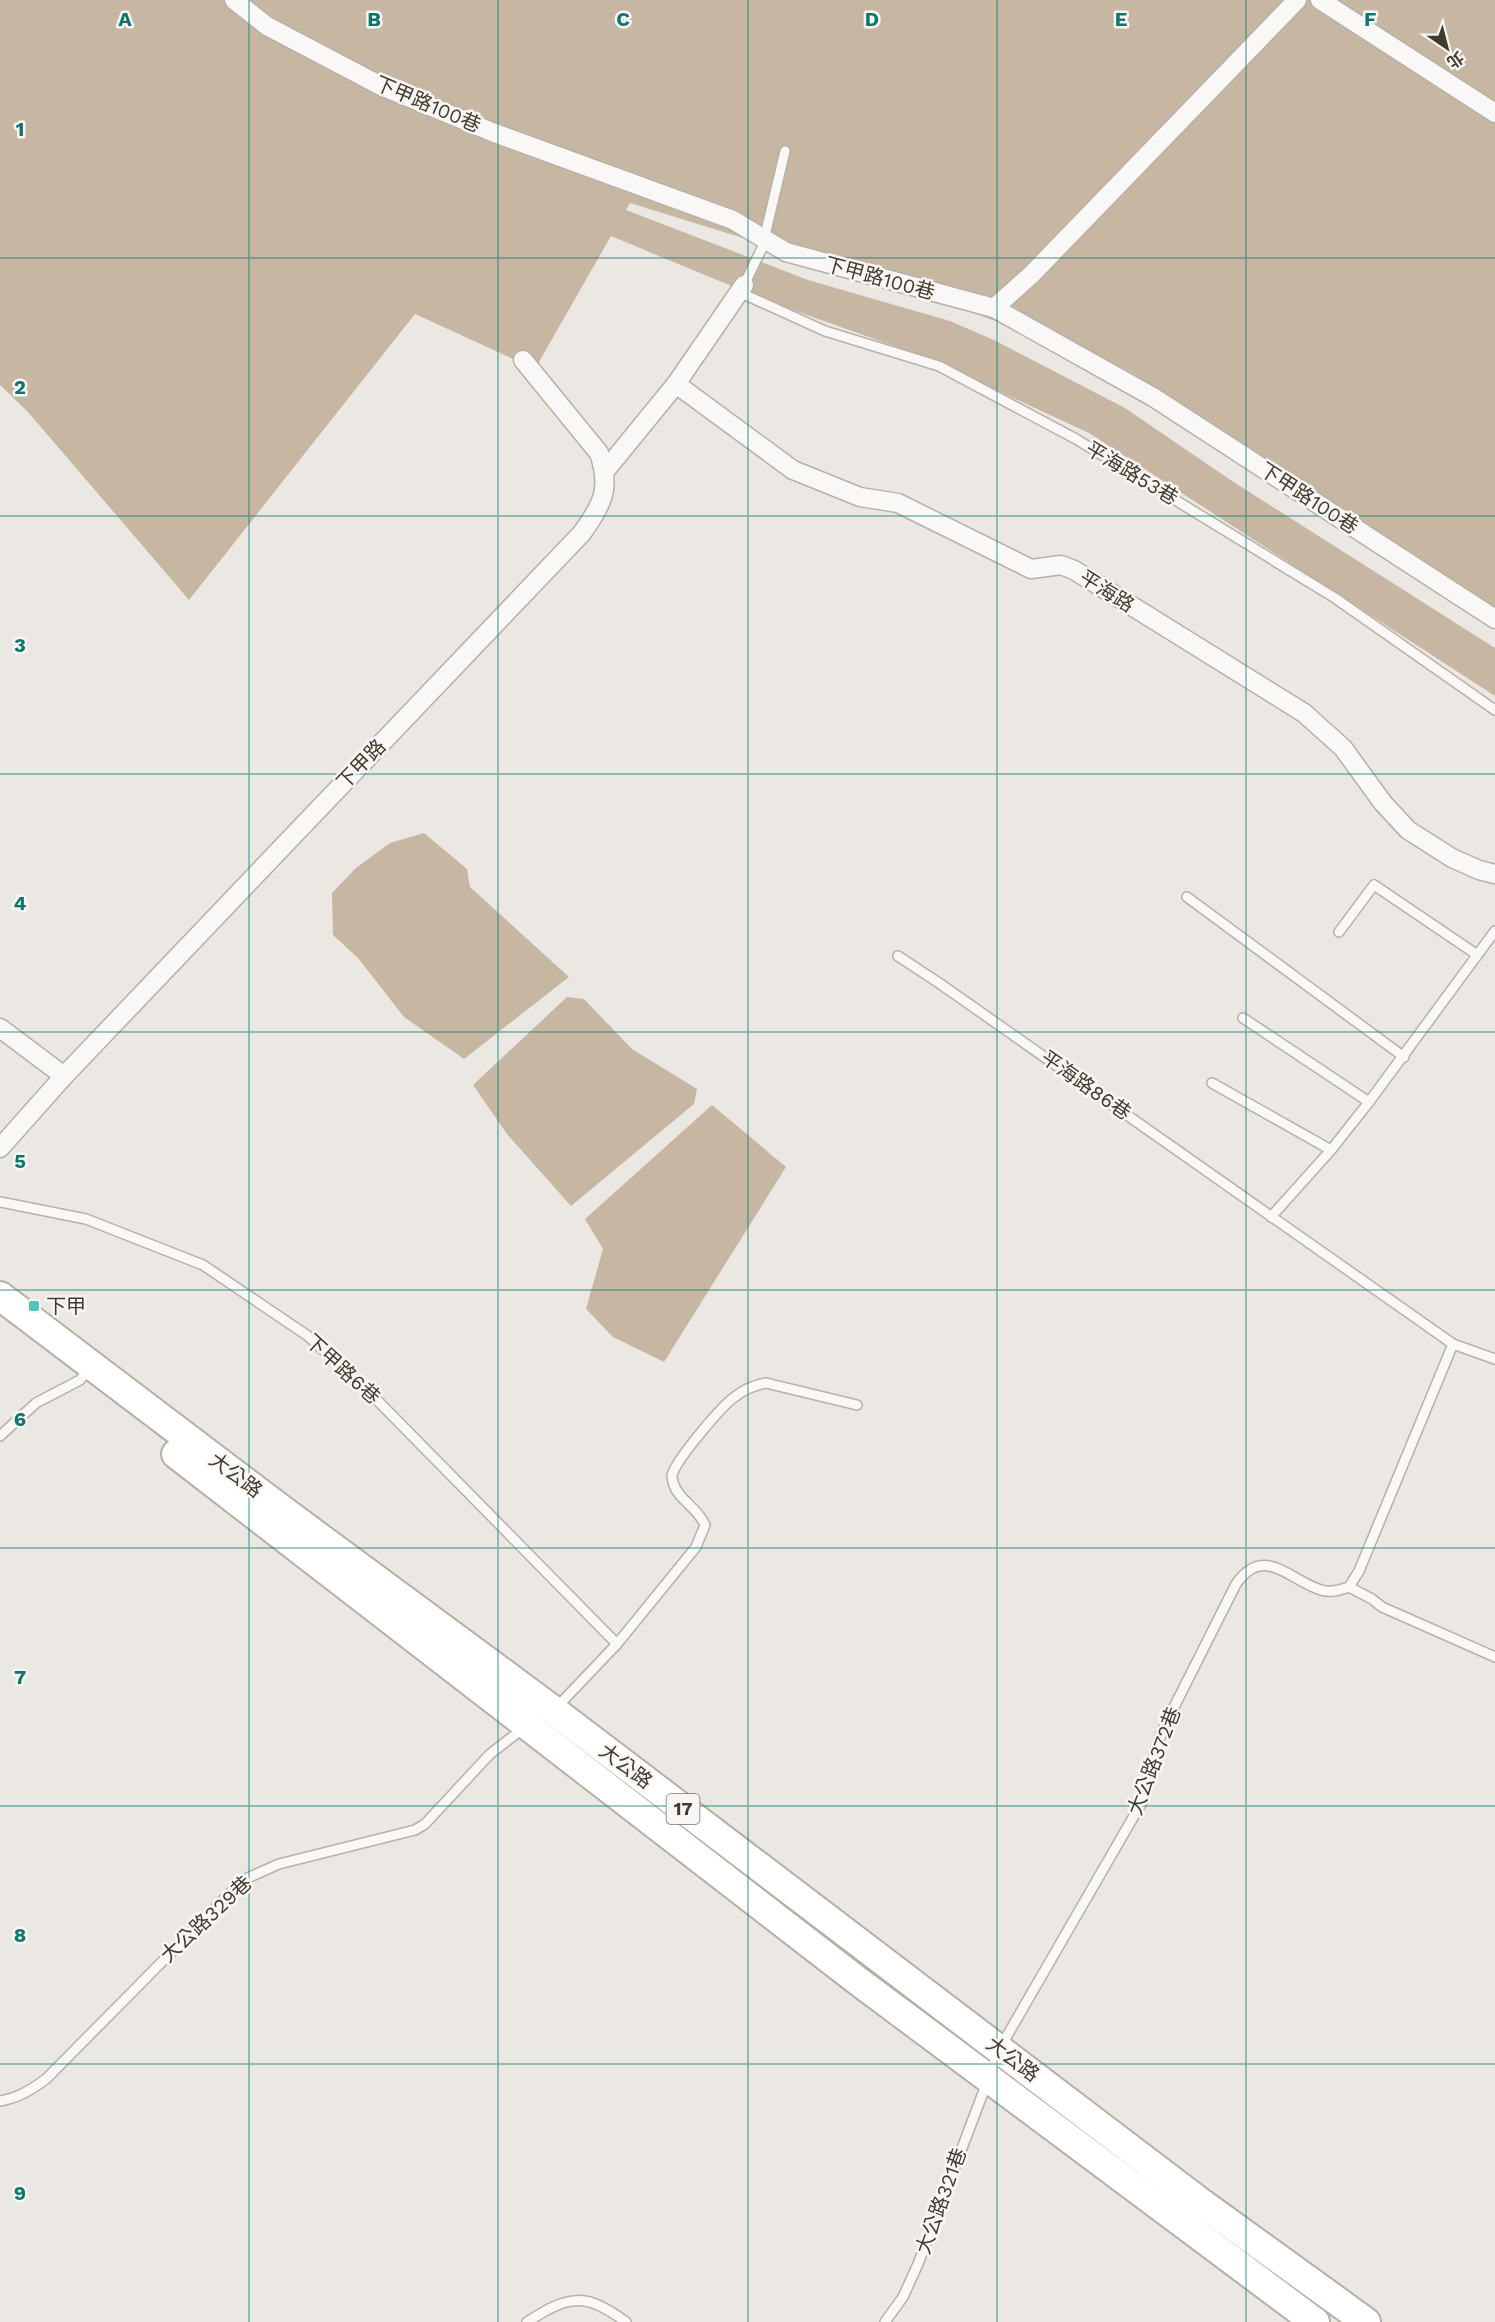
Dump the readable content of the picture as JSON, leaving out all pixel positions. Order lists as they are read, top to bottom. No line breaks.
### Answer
{"streets":{"main road":["大公路","17"],"street":["下甲路100巷","平海路","下甲路"],"lane":["平海路53巷","平海路86巷","下甲路6巷","大公路372巷","大公路329巷","大公路321巷"]},"crossings":[["下甲路6巷","大公路329巷"],["大公路","大公路372巷"],["大公路","大公路329巷"],["大公路","大公路321巷"],["大公路372巷","大公路321巷"]],"places":{"transit":["下甲"]},"north":"bottom right","grid":{"columns":["A","B","C","D","E","F"],"rows":["1","2","3","4","5","6","7","8","9"]}}
